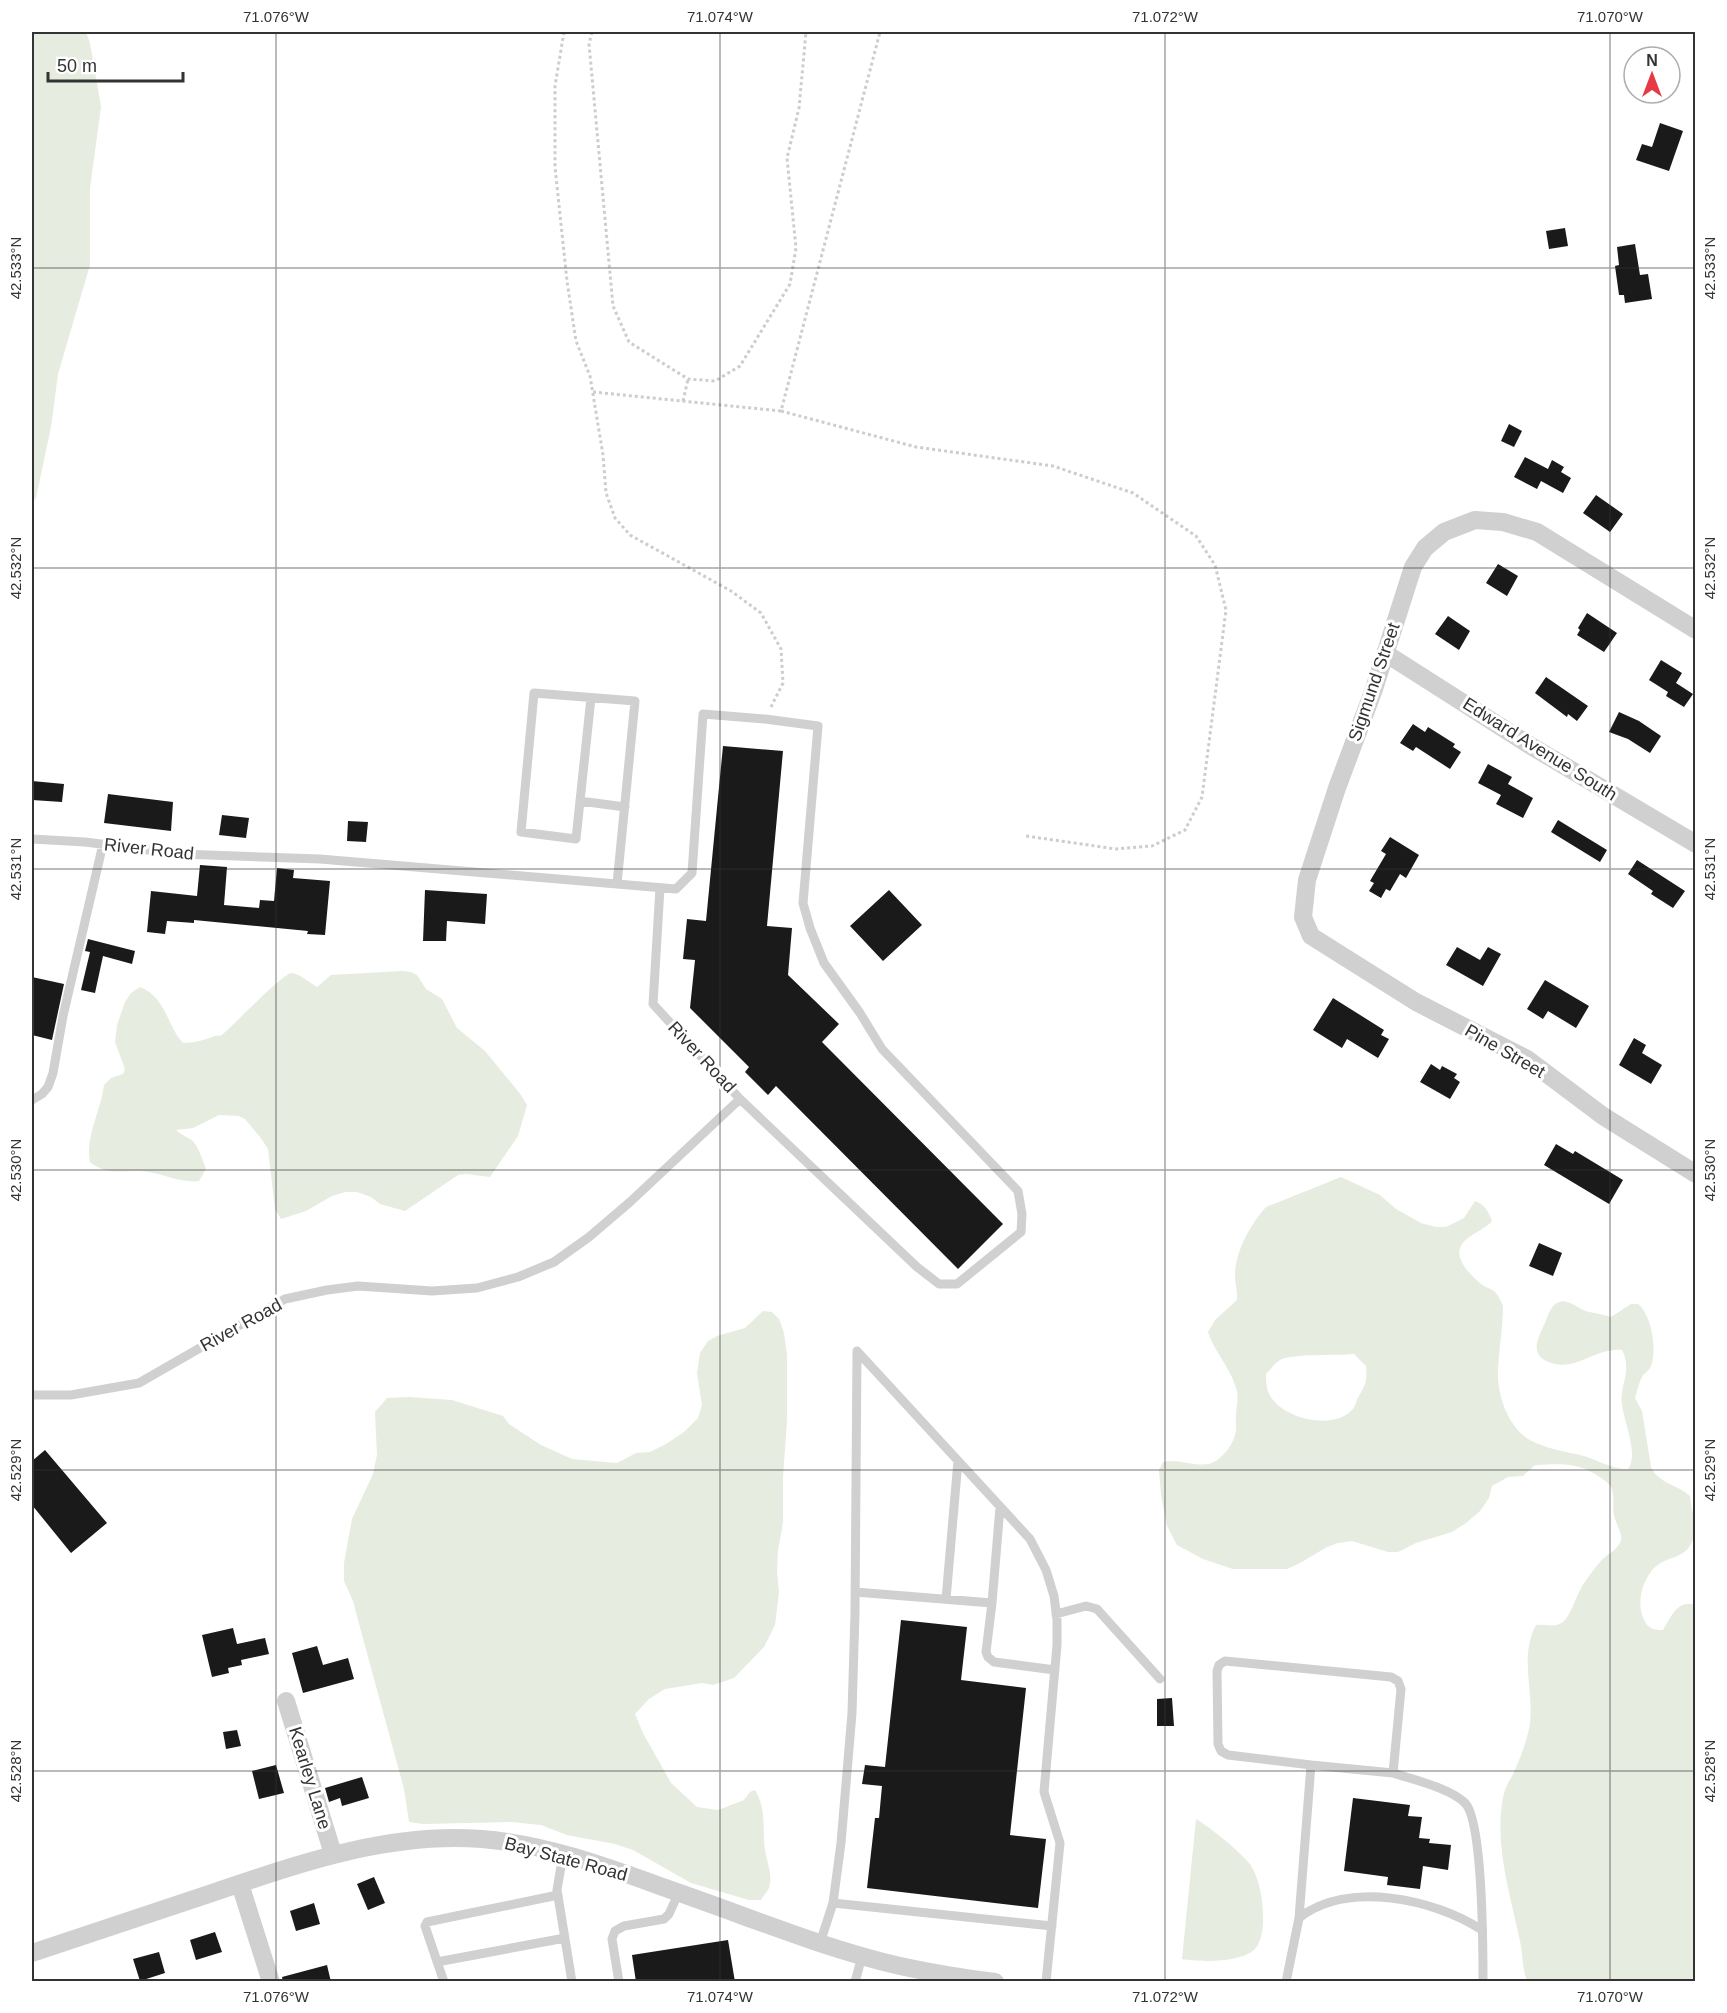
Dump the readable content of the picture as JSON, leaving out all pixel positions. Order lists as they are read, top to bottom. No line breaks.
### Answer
{"streets":{"street":["Sigmund Street","Edward Avenue South","Pine Street","Kearley Lane","Bay State Road"],"lane":["River Road"]},"crossings":[["Sigmund Street","Edward Avenue South"],["Sigmund Street","Pine Street"],["Kearley Lane","Bay State Road"]],"scale_bar":"50 m","north":"top","coordinates":["71.076°W","71.074°W","71.072°W","71.070°W","42.533°N","42.532°N","42.531°N","42.530°N","42.529°N","42.528°N"]}
